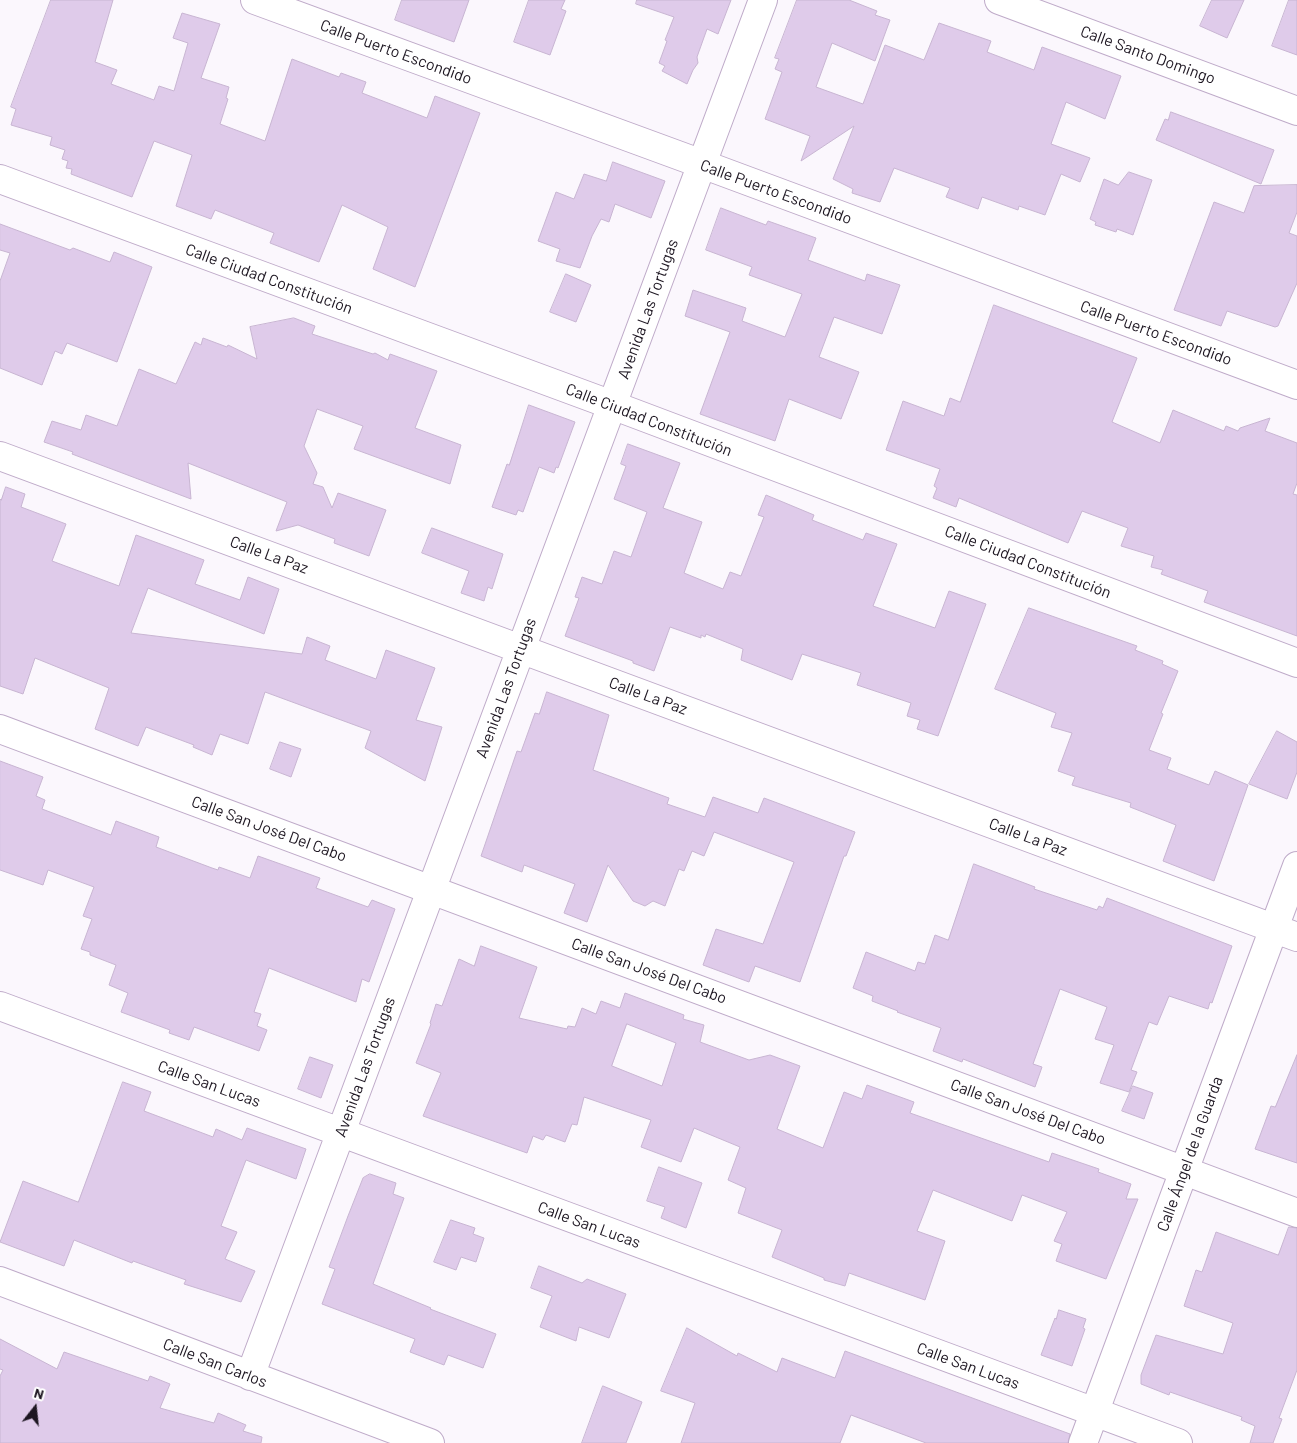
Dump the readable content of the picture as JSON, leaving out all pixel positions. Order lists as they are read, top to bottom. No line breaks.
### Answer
{"streets":{"street":["Calle Puerto Escondido","Calle Santo Domingo","Calle Ciudad Constitución","Avenida Las Tortugas","Calle La Paz","Calle San José Del Cabo","Calle San Lucas","Calle Ángel de la Guarda","Calle San Carlos"]},"crossings":[["Calle Puerto Escondido","Avenida Las Tortugas"],["Calle Ciudad Constitución","Avenida Las Tortugas"],["Avenida Las Tortugas","Calle La Paz"],["Avenida Las Tortugas","Calle San José Del Cabo"],["Avenida Las Tortugas","Calle San Lucas"],["Avenida Las Tortugas","Calle San Carlos"],["Calle La Paz","Calle Ángel de la Guarda"],["Calle San José Del Cabo","Calle Ángel de la Guarda"],["Calle San Lucas","Calle Ángel de la Guarda"]],"north":"top"}
